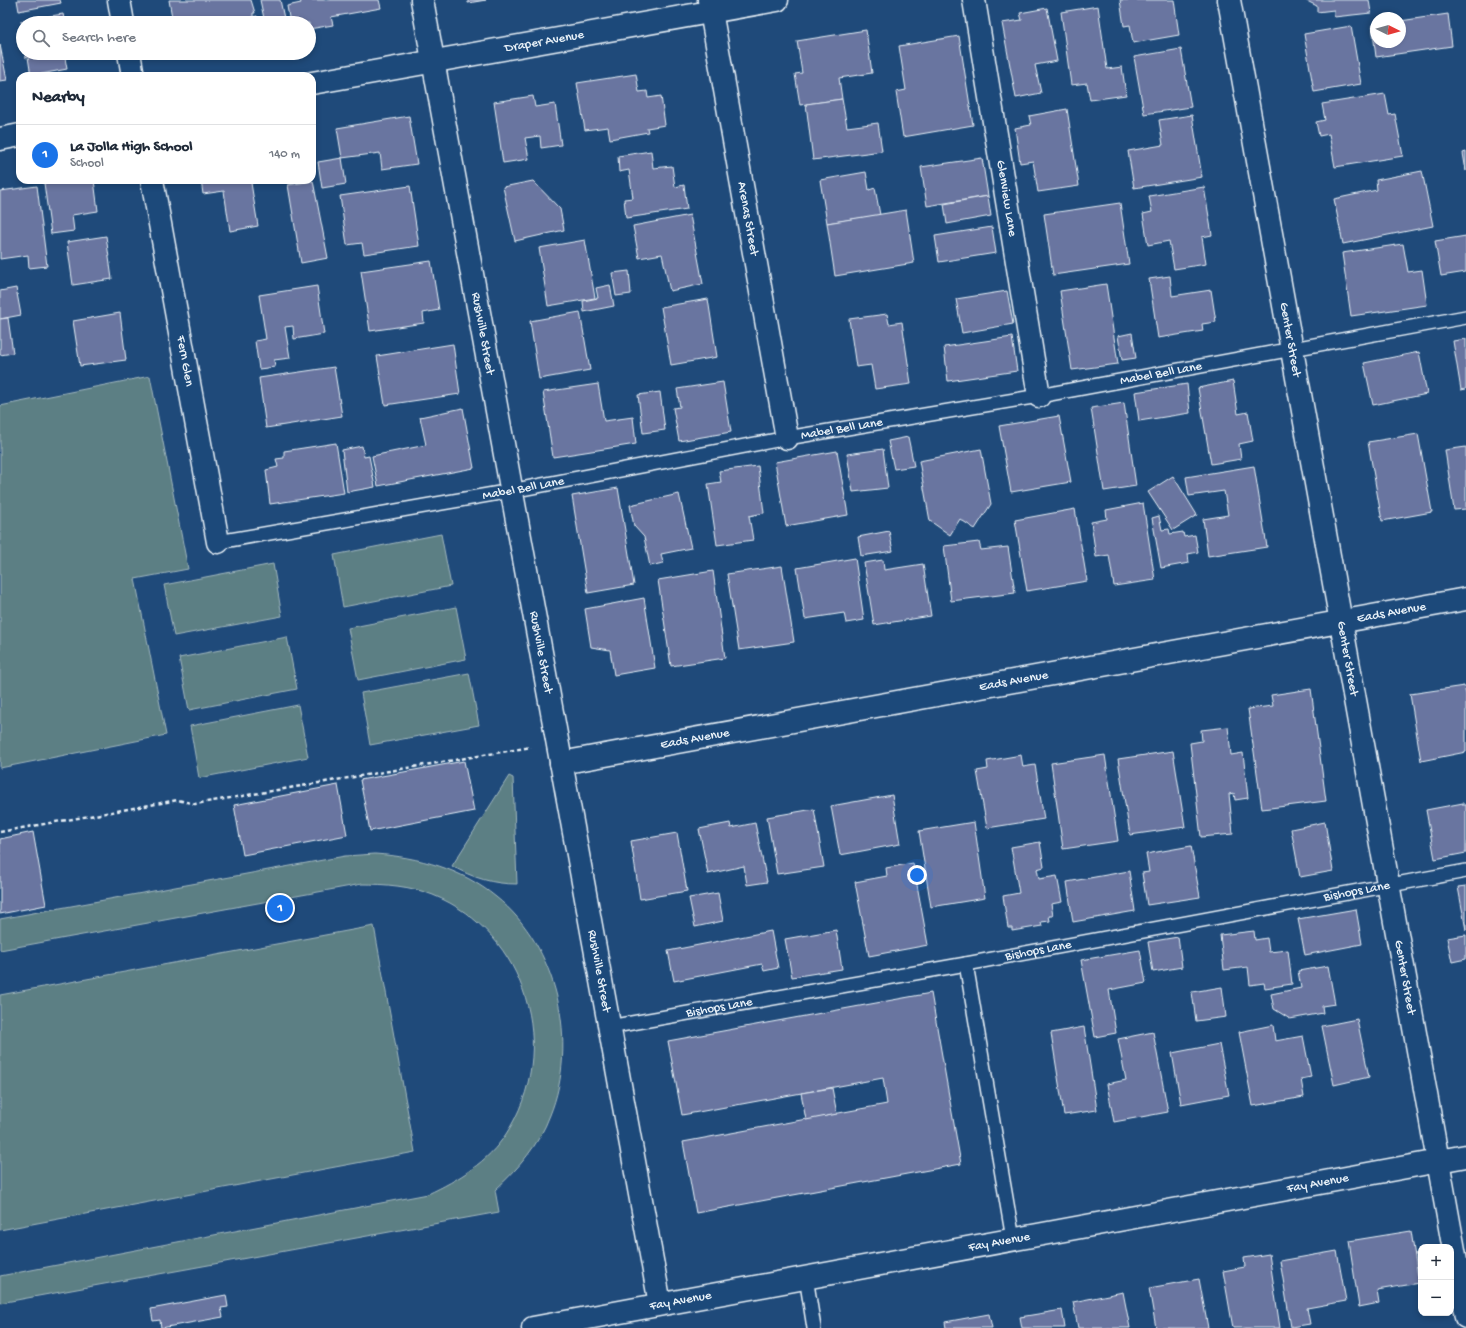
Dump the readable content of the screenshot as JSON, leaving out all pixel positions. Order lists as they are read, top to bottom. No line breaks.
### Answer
{"streets":{"street":["Draper Avenue","Glenview Lane","Arenas Street","Rushville Street","Genter Street","Fern Glen","Eads Avenue","Fay Avenue"],"lane":["Mabel Bell Lane","Bishops Lane"]},"crossings":[["Draper Avenue","Arenas Street"],["Draper Avenue","Rushville Street"],["Glenview Lane","Mabel Bell Lane"],["Arenas Street","Mabel Bell Lane"],["Rushville Street","Mabel Bell Lane"],["Rushville Street","Eads Avenue"],["Rushville Street","Bishops Lane"],["Rushville Street","Fay Avenue"],["Genter Street","Mabel Bell Lane"],["Genter Street","Eads Avenue"],["Genter Street","Bishops Lane"],["Genter Street","Fay Avenue"],["Fern Glen","Mabel Bell Lane"]],"north":"right","page":{"search":"Search here","heading":"Nearby","list":[{"mark":"1","name":"La Jolla High School","note":"School","value":"140 m"}],"pins":"1","map_buttons":["+","−"]}}
